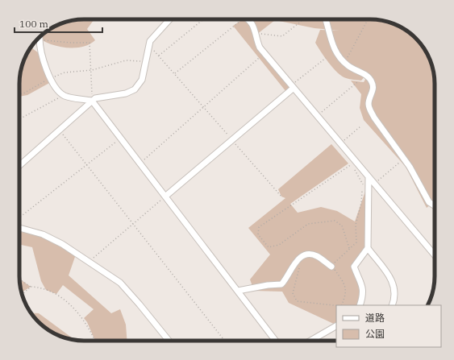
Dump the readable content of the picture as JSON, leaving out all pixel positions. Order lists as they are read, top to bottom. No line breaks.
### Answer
{"legend":["道路","公園"],"scale_bar":"100 m"}
